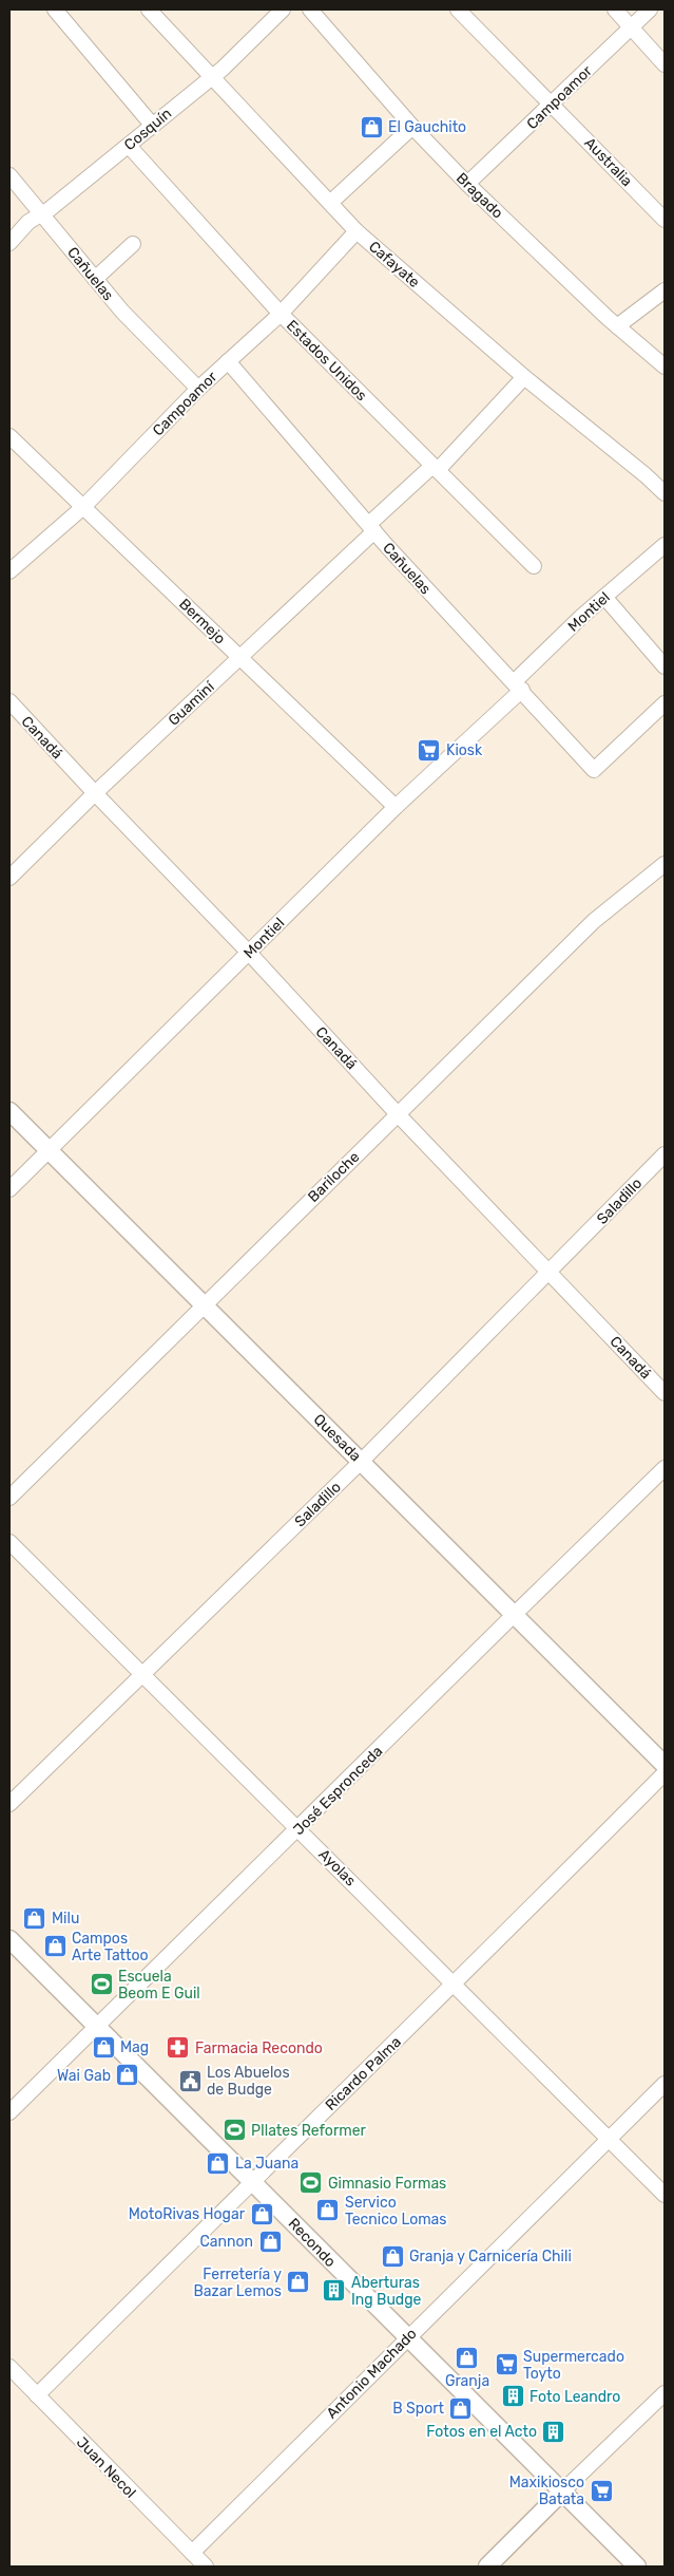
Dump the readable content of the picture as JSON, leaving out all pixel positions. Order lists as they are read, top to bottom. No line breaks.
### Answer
{"streets":{"street":["Campoamor","Cosquín","Australia","Bragado","Cafayate","Cañuelas","Estados Unidos","Montiel","Bermejo","Guaminí","Canadá","Bariloche","Saladillo","Quesada","José Espronceda","Ayolas","Ricardo Palma","Recondo","Antonio Machado","Juan Necol"]},"crossings":[["Campoamor","Australia"],["Campoamor","Bragado"],["Campoamor","Cafayate"],["Campoamor","Cañuelas"],["Campoamor","Estados Unidos"],["Campoamor","Bermejo"],["Cosquín","Cafayate"],["Cosquín","Cañuelas"],["Cosquín","Estados Unidos"],["Cafayate","Guaminí"],["Cañuelas","Montiel"],["Cañuelas","Guaminí"],["Estados Unidos","Guaminí"],["Montiel","Bermejo"],["Montiel","Canadá"],["Montiel","Quesada"],["Bermejo","Guaminí"],["Guaminí","Canadá"],["Canadá","Bariloche"],["Canadá","Saladillo"],["Bariloche","Quesada"],["Saladillo","Quesada"],["Saladillo","Ayolas"],["Quesada","José Espronceda"],["José Espronceda","Ayolas"],["José Espronceda","Recondo"],["Ayolas","Ricardo Palma"],["Ayolas","Antonio Machado"],["Ricardo Palma","Recondo"],["Ricardo Palma","Juan Necol"],["Recondo","Antonio Machado"],["Antonio Machado","Juan Necol"]],"places":{"shop":["El Gauchito","Milu","Campos Arte Tattoo","Mag","Wai Gab","La Juana","Servico Tecnico Lomas","MotoRivas Hogar","Cannon","Granja y Carnicería Chili","Ferretería y Bazar Lemos","Granja","B Sport"],"supermarket":["Kiosk","Supermercado Toyto","Maxikiosco Batata"],"sports":["Escuela Beom E Guil","PIlates Reformer","Gimnasio Formas"],"pharmacy":["Farmacia Recondo"],"public building":["Los Abuelos de Budge"],"building":["Aberturas Ing Budge","Foto Leandro","Fotos en el Acto"]}}
